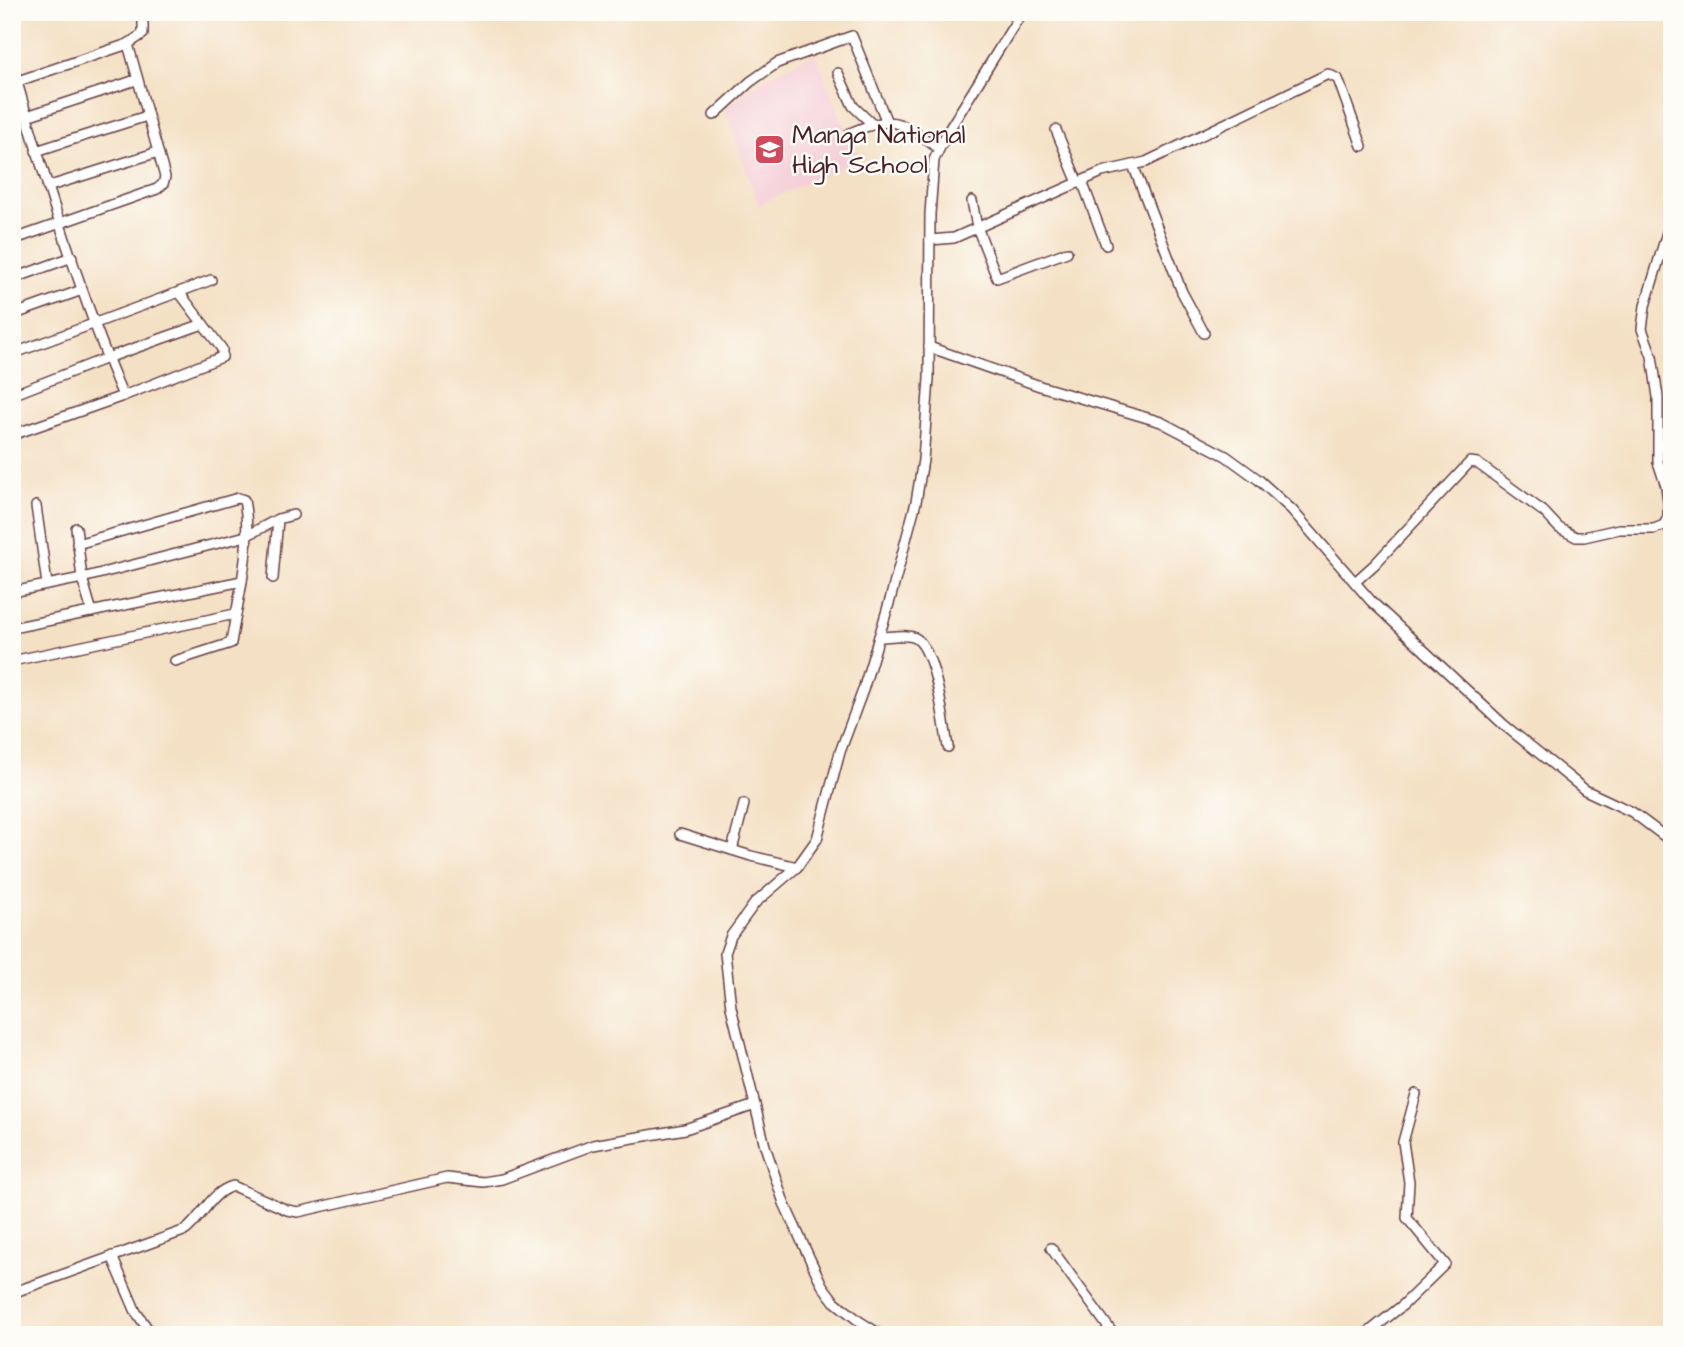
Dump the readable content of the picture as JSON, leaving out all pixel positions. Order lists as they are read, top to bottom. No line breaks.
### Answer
{"places":{"school or university":["Manga National High School"]}}
